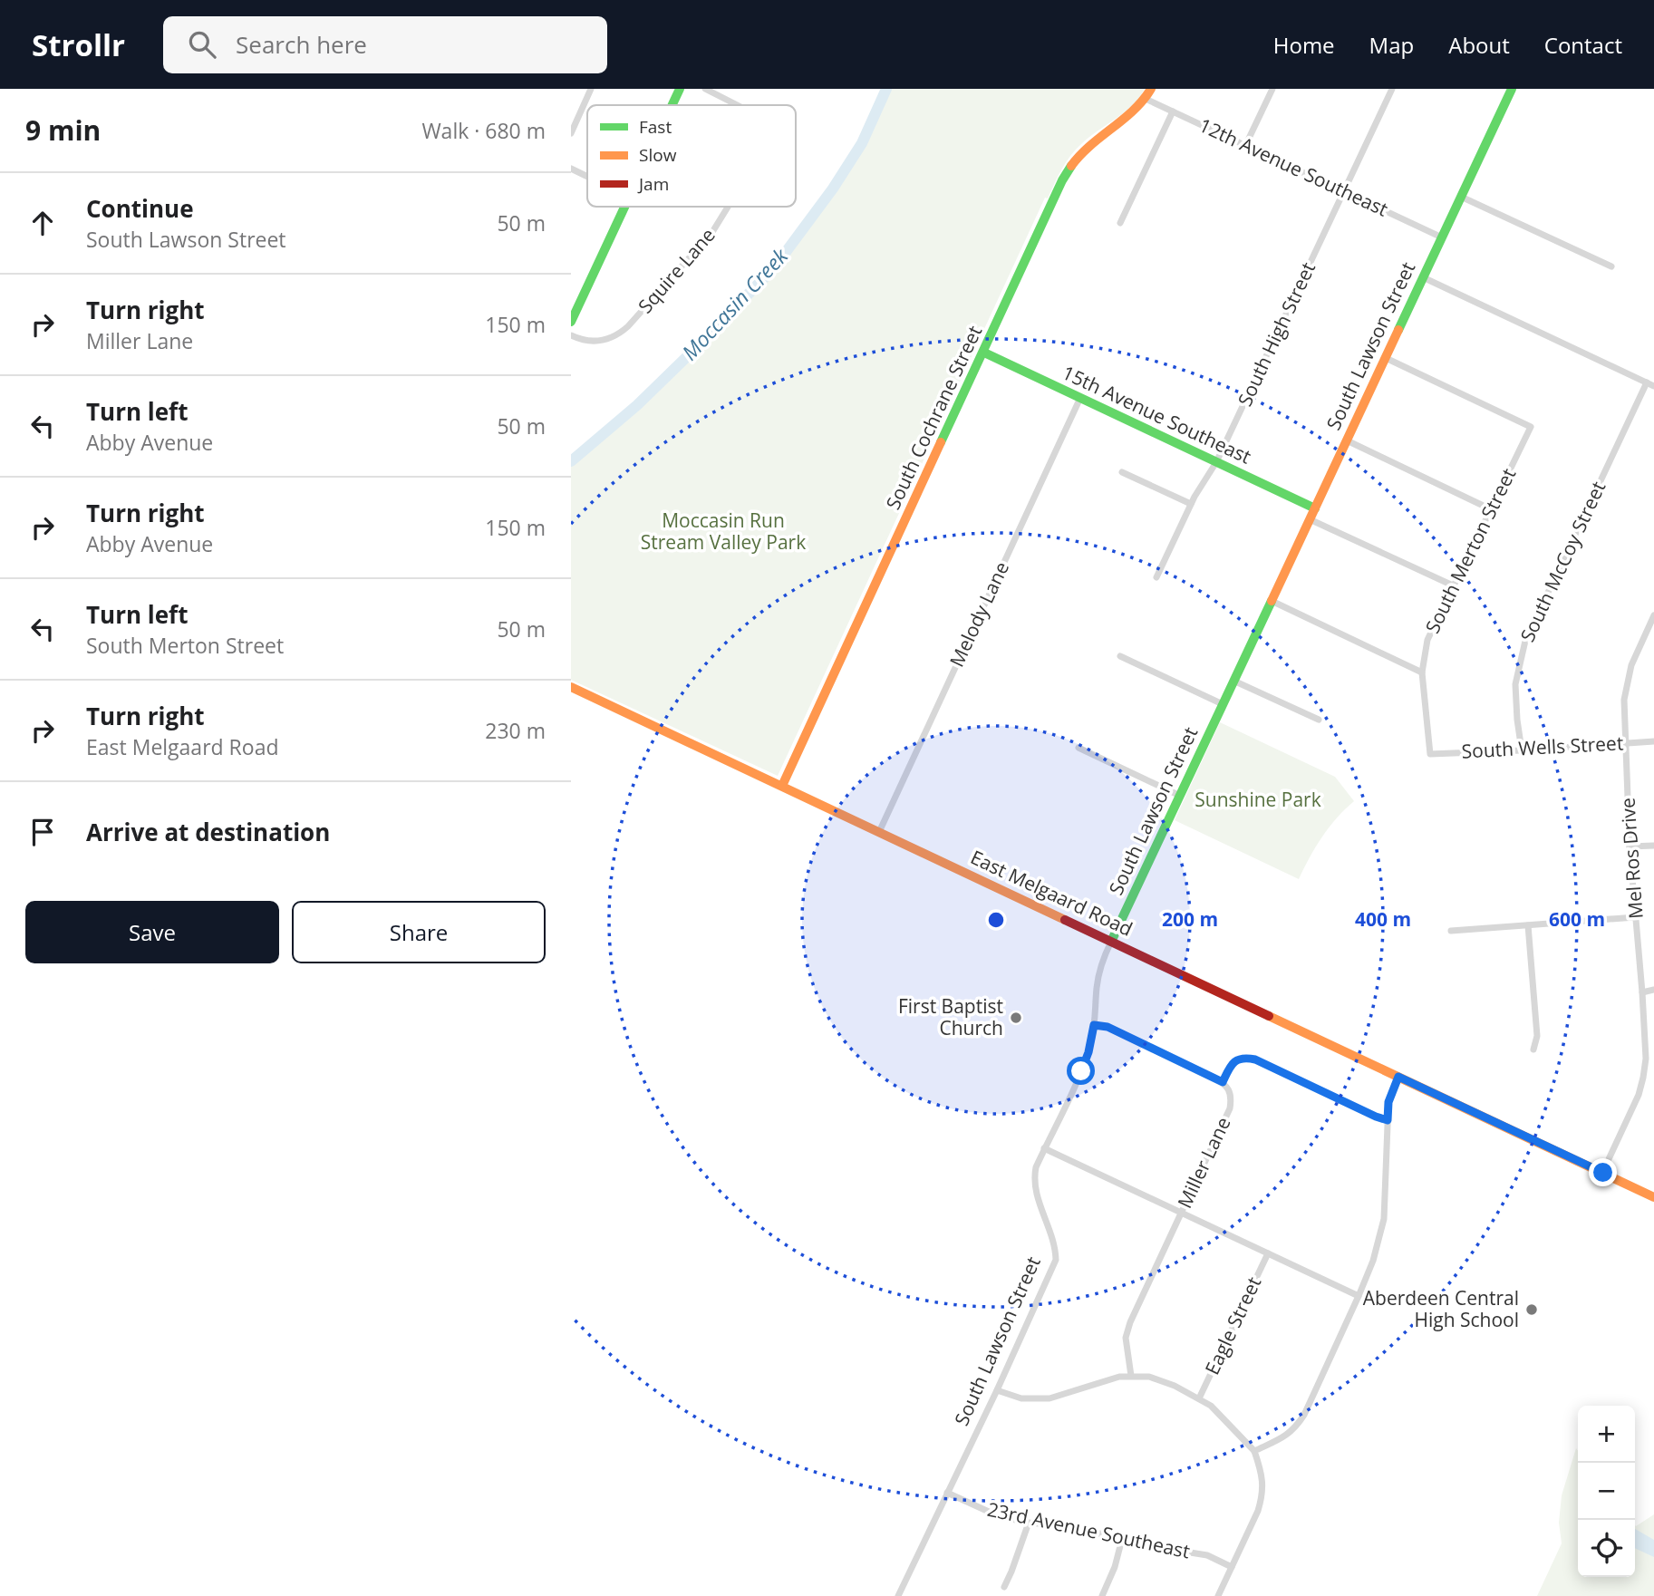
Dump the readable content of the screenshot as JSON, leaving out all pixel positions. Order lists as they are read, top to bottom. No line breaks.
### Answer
{"streets":{"street":["12th Avenue Southeast","Squire Lane","South High Street","South Lawson Street","15th Avenue Southeast","South Cochrane Street","South Merton Street","South McCoy Street","Melody Lane","South Wells Street","Mel Ros Drive","East Melgaard Road","Miller Lane","Eagle Street","23rd Avenue Southeast"]},"crossings":[["12th Avenue Southeast","South High Street"],["12th Avenue Southeast","South Lawson Street"],["12th Avenue Southeast","South Cochrane Street"],["South High Street","15th Avenue Southeast"],["South Lawson Street","15th Avenue Southeast"],["South Lawson Street","South Merton Street"],["South Lawson Street","East Melgaard Road"],["South Lawson Street","23rd Avenue Southeast"],["15th Avenue Southeast","South Cochrane Street"],["15th Avenue Southeast","Melody Lane"],["South Cochrane Street","East Melgaard Road"],["South Merton Street","South Wells Street"],["South McCoy Street","South Wells Street"],["Melody Lane","East Melgaard Road"],["South Wells Street","Mel Ros Drive"],["Mel Ros Drive","East Melgaard Road"]],"water":["Moccasin Creek"],"parks":["Moccasin Run Stream Valley Park","Sunshine Park"],"places":["First Baptist Church","Aberdeen Central High School"],"legend":["Fast","Slow","Jam"],"page":{"header":"Strollr","search":"Search here","nav":["Home","Map","About","Contact"],"heading":["9 min","Walk · 680 m"],"list":[["Continue","South Lawson Street","50 m"],["Turn right","Miller Lane","150 m"],["Turn left","Abby Avenue","50 m"],["Turn right","Abby Avenue","150 m"],["Turn left","South Merton Street","50 m"],["Turn right","East Melgaard Road","230 m"],"Arrive at destination"],"buttons":["Save","Share"],"map_buttons":["+","−"]},"rings":["200 m","400 m","600 m"]}
